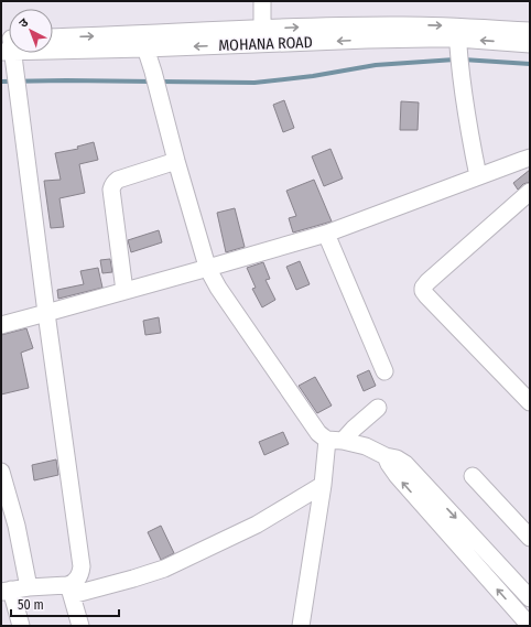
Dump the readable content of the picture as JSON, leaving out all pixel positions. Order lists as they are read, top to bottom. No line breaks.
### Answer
{"streets":{"street":["MOHANA ROAD"]},"scale_bar":"50 m","north":"top left"}
